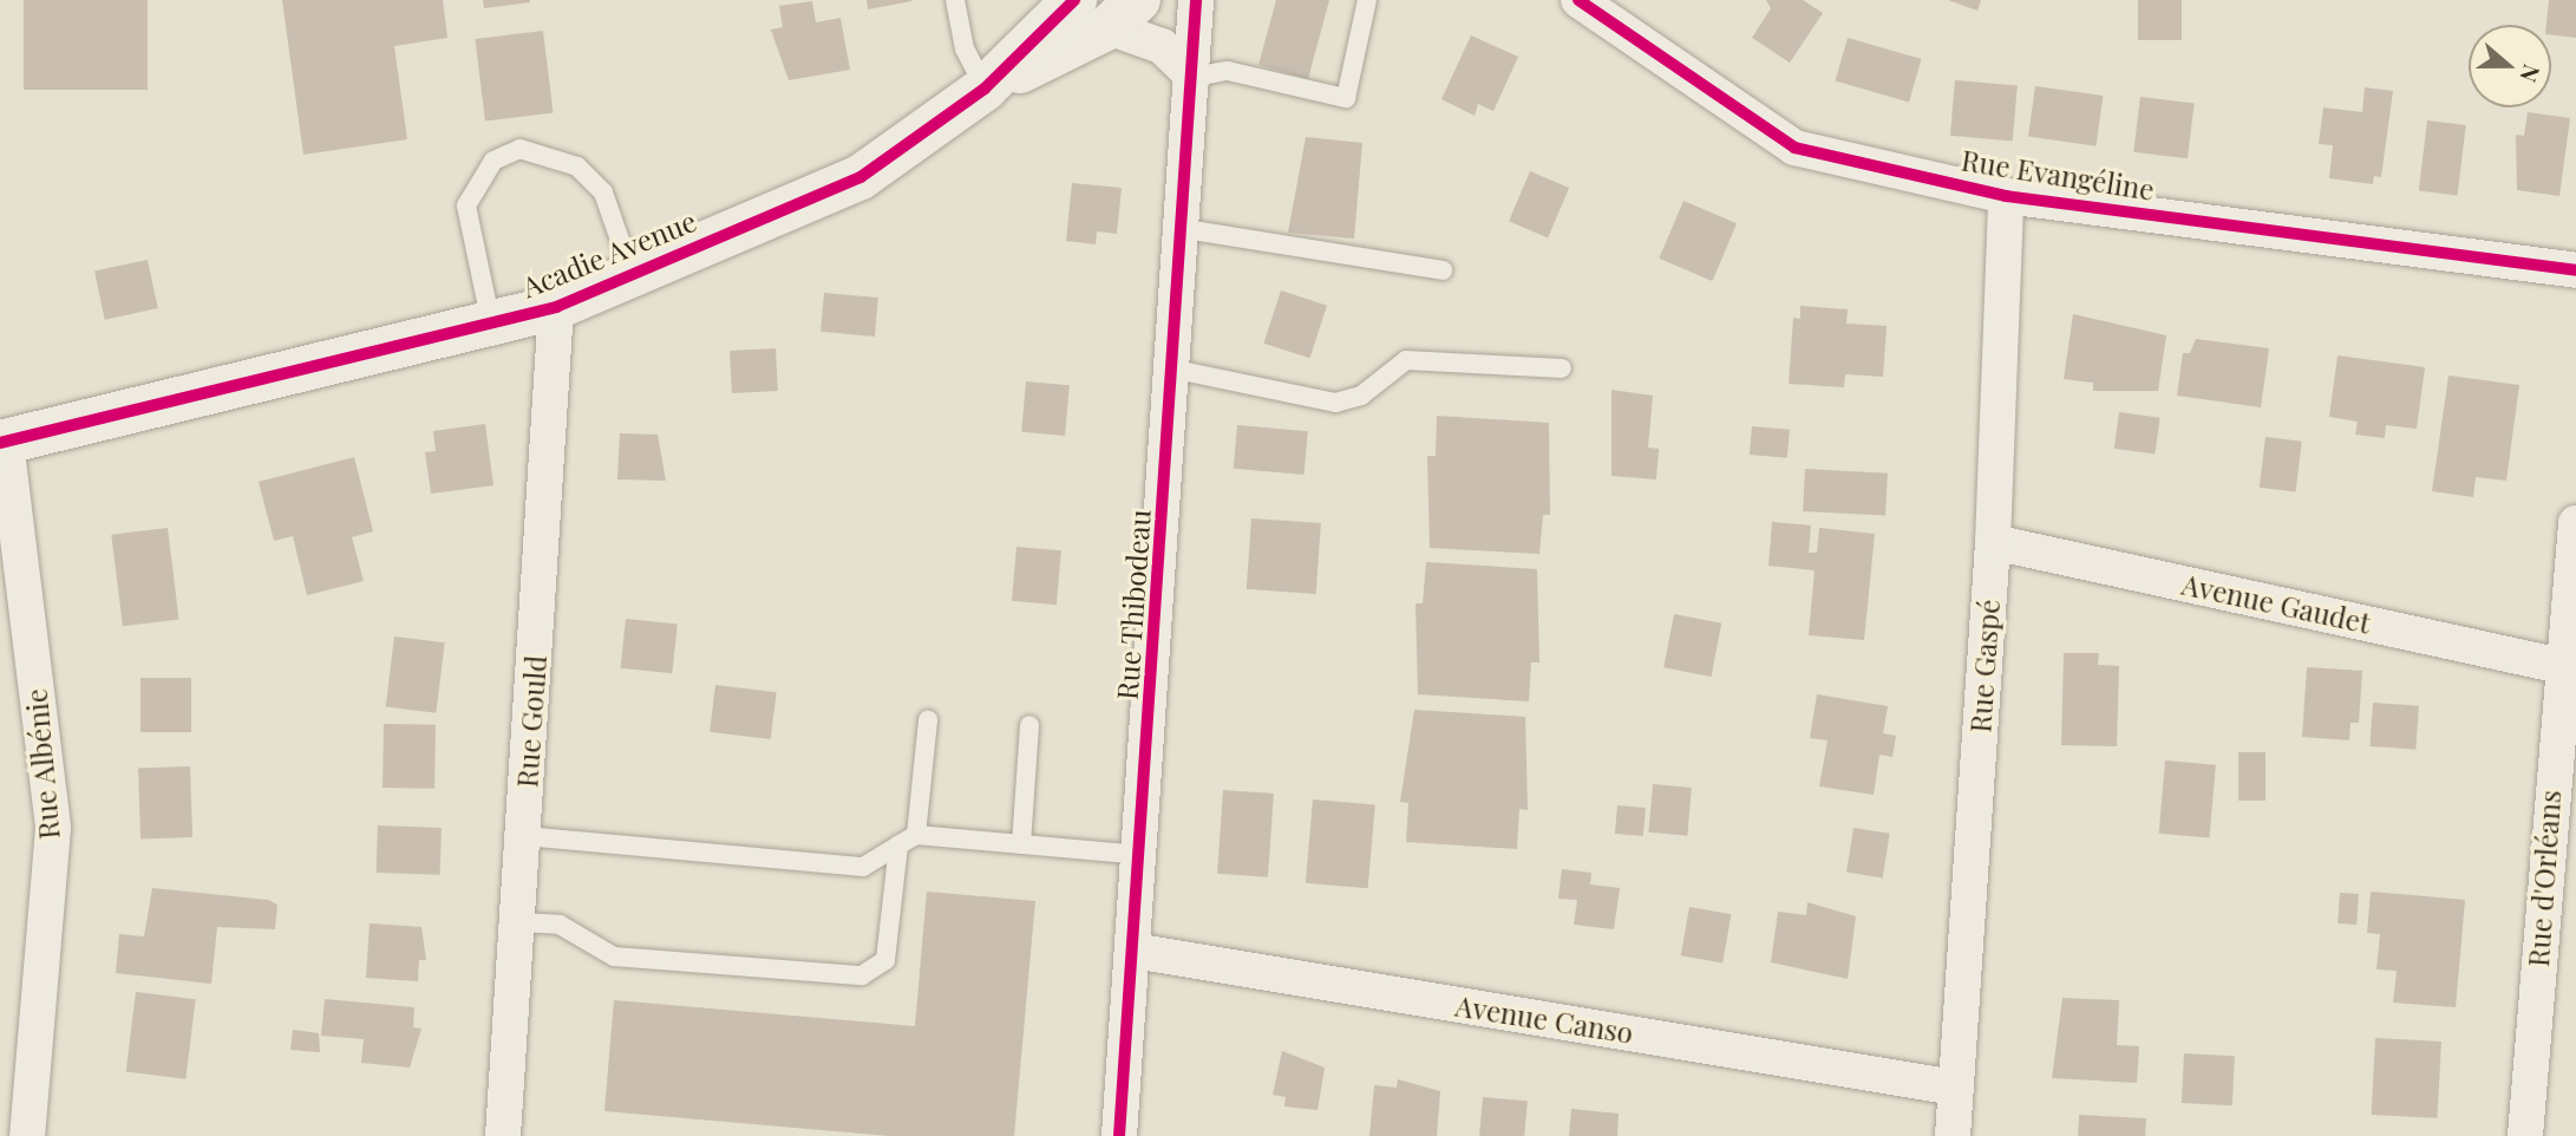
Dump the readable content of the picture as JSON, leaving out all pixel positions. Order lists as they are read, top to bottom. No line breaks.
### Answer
{"streets":{"street":["Rue Evangéline","Acadie Avenue","Avenue Gaudet","Rue Thibodeau","Rue Gaspé","Rue Gould","Rue Albénie","Rue d'Orléans","Avenue Canso"]},"crossings":[["Rue Evangéline","Rue Gaspé"],["Acadie Avenue","Rue Gould"],["Acadie Avenue","Rue Albénie"],["Avenue Gaudet","Rue Gaspé"],["Avenue Gaudet","Rue d'Orléans"],["Rue Thibodeau","Avenue Canso"],["Rue Gaspé","Avenue Canso"]],"north":"right"}
